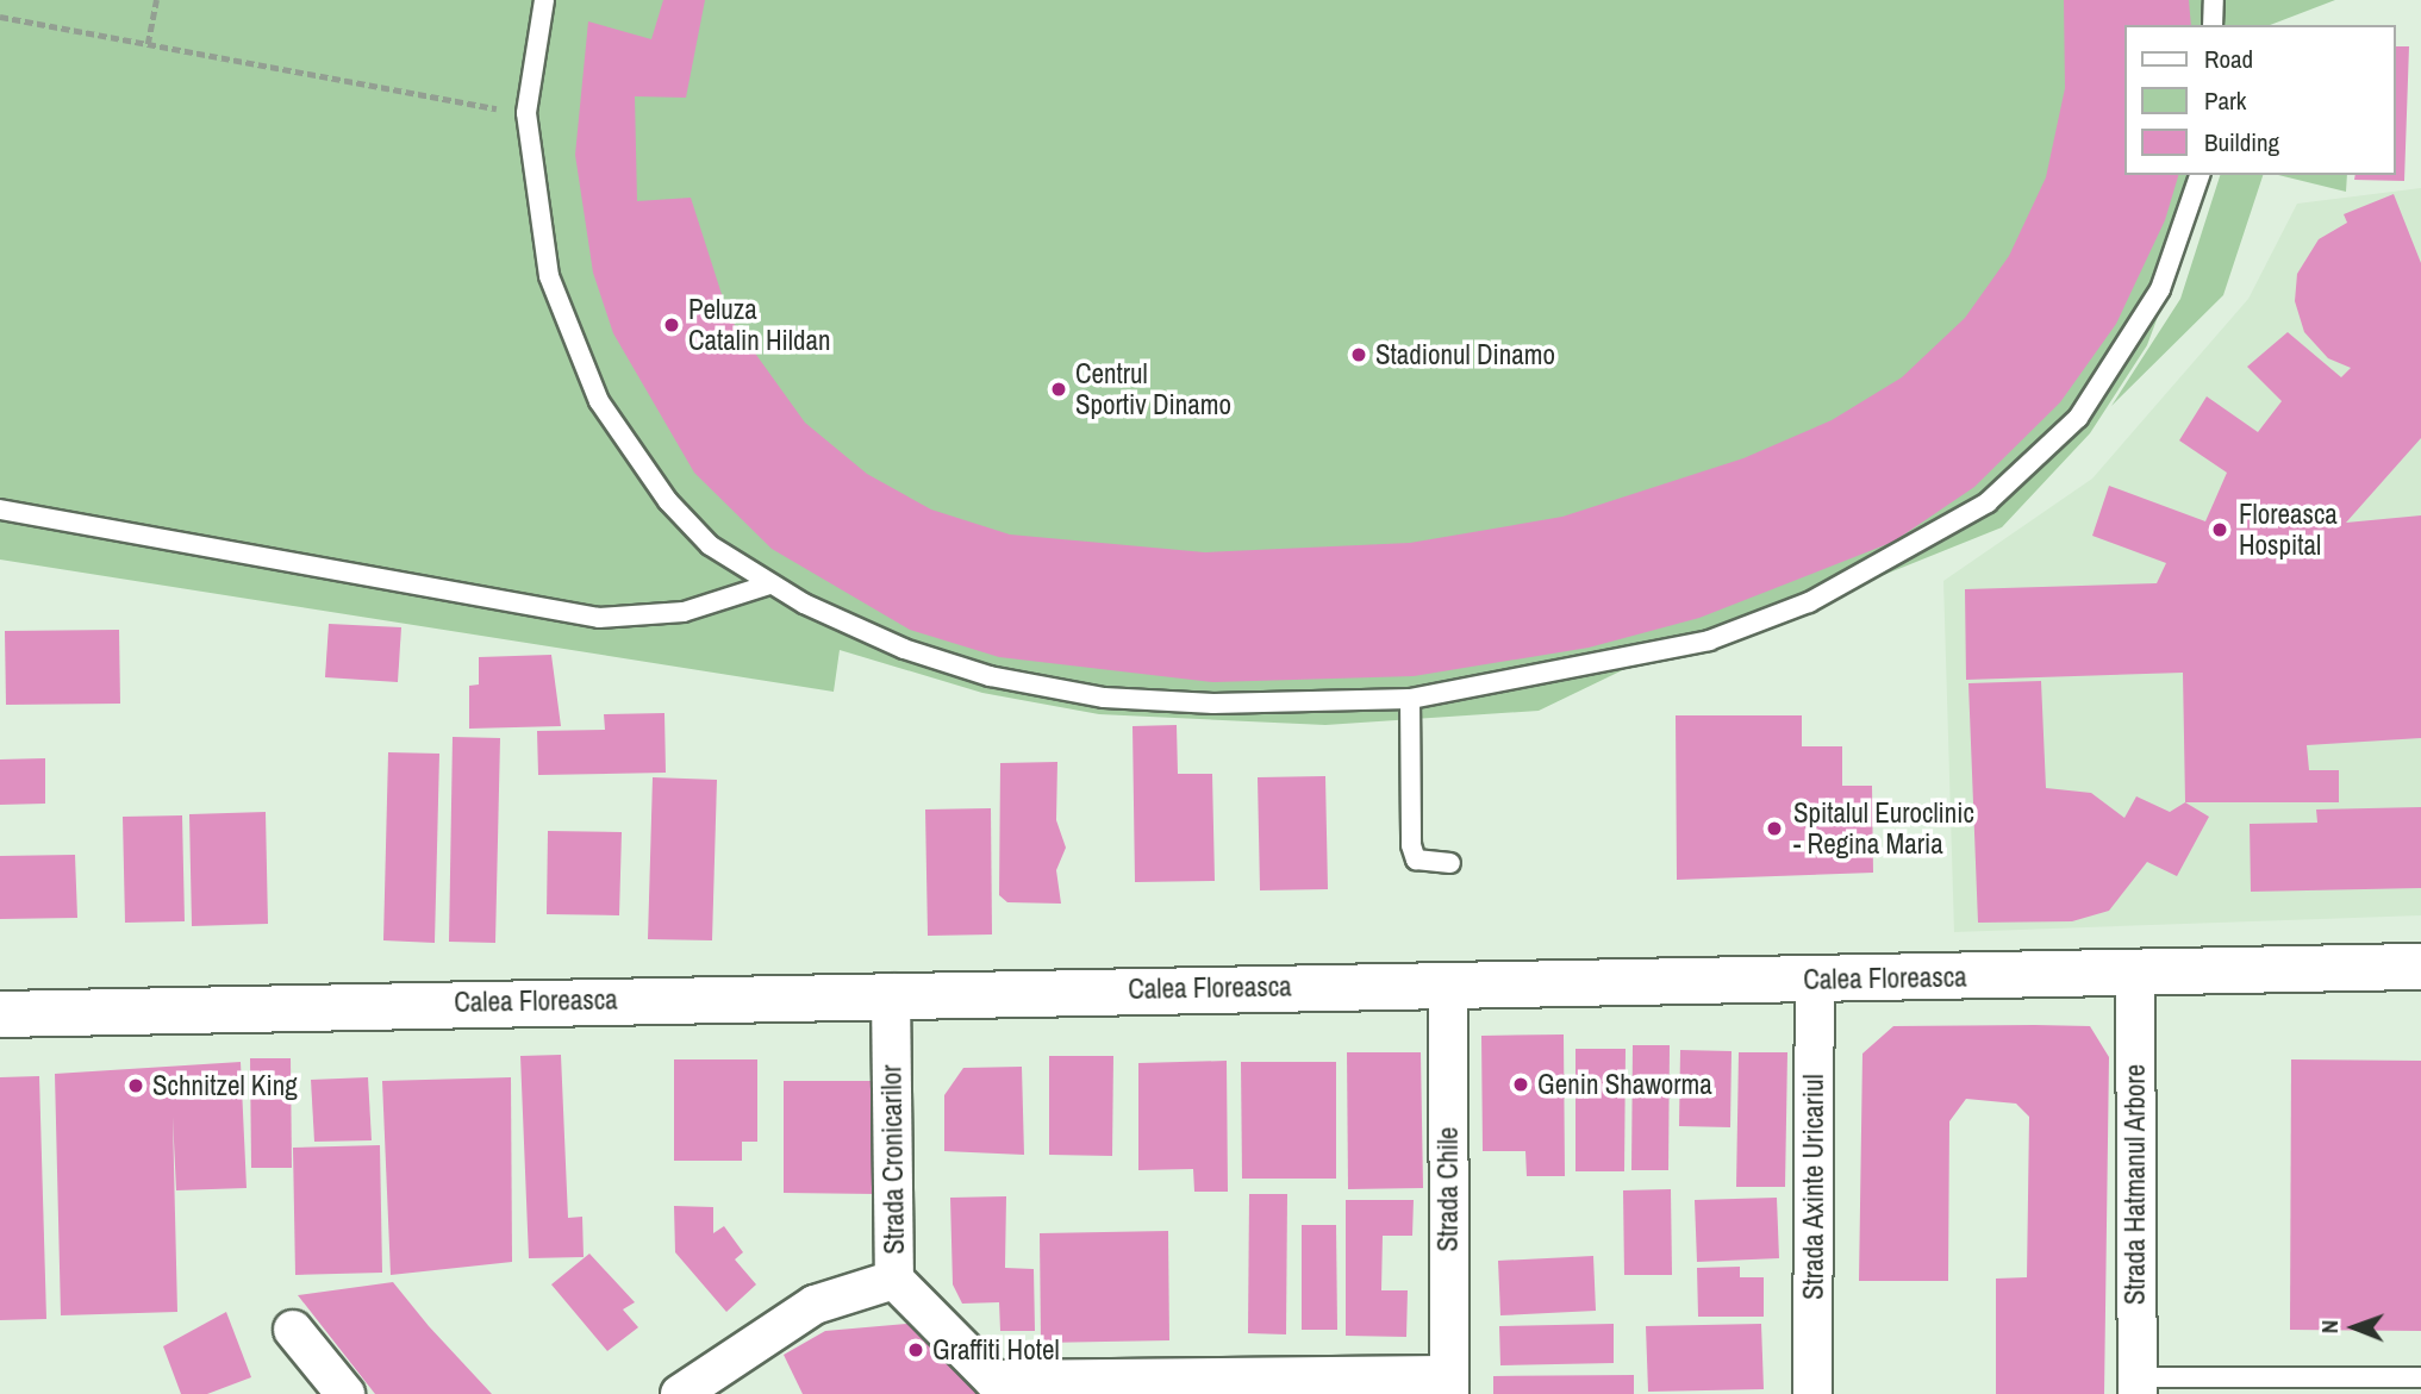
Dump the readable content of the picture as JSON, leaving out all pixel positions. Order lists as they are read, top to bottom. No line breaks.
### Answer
{"streets":{"street":["Calea Floreasca","Strada Cronicarilor","Strada Hatmanul Arbore","Strada Axinte Uricariul","Strada Chile"]},"crossings":[["Calea Floreasca","Strada Cronicarilor"],["Calea Floreasca","Strada Hatmanul Arbore"],["Calea Floreasca","Strada Axinte Uricariul"],["Calea Floreasca","Strada Chile"]],"places":["Peluza Catalin Hildan","Stadionul Dinamo","Centrul Sportiv Dinamo","Floreasca Hospital","Spitalul Euroclinic - Regina Maria","Genin Shaworma","Schnitzel King","Graffiti Hotel"],"legend":["Road","Park","Building"],"north":"left"}
